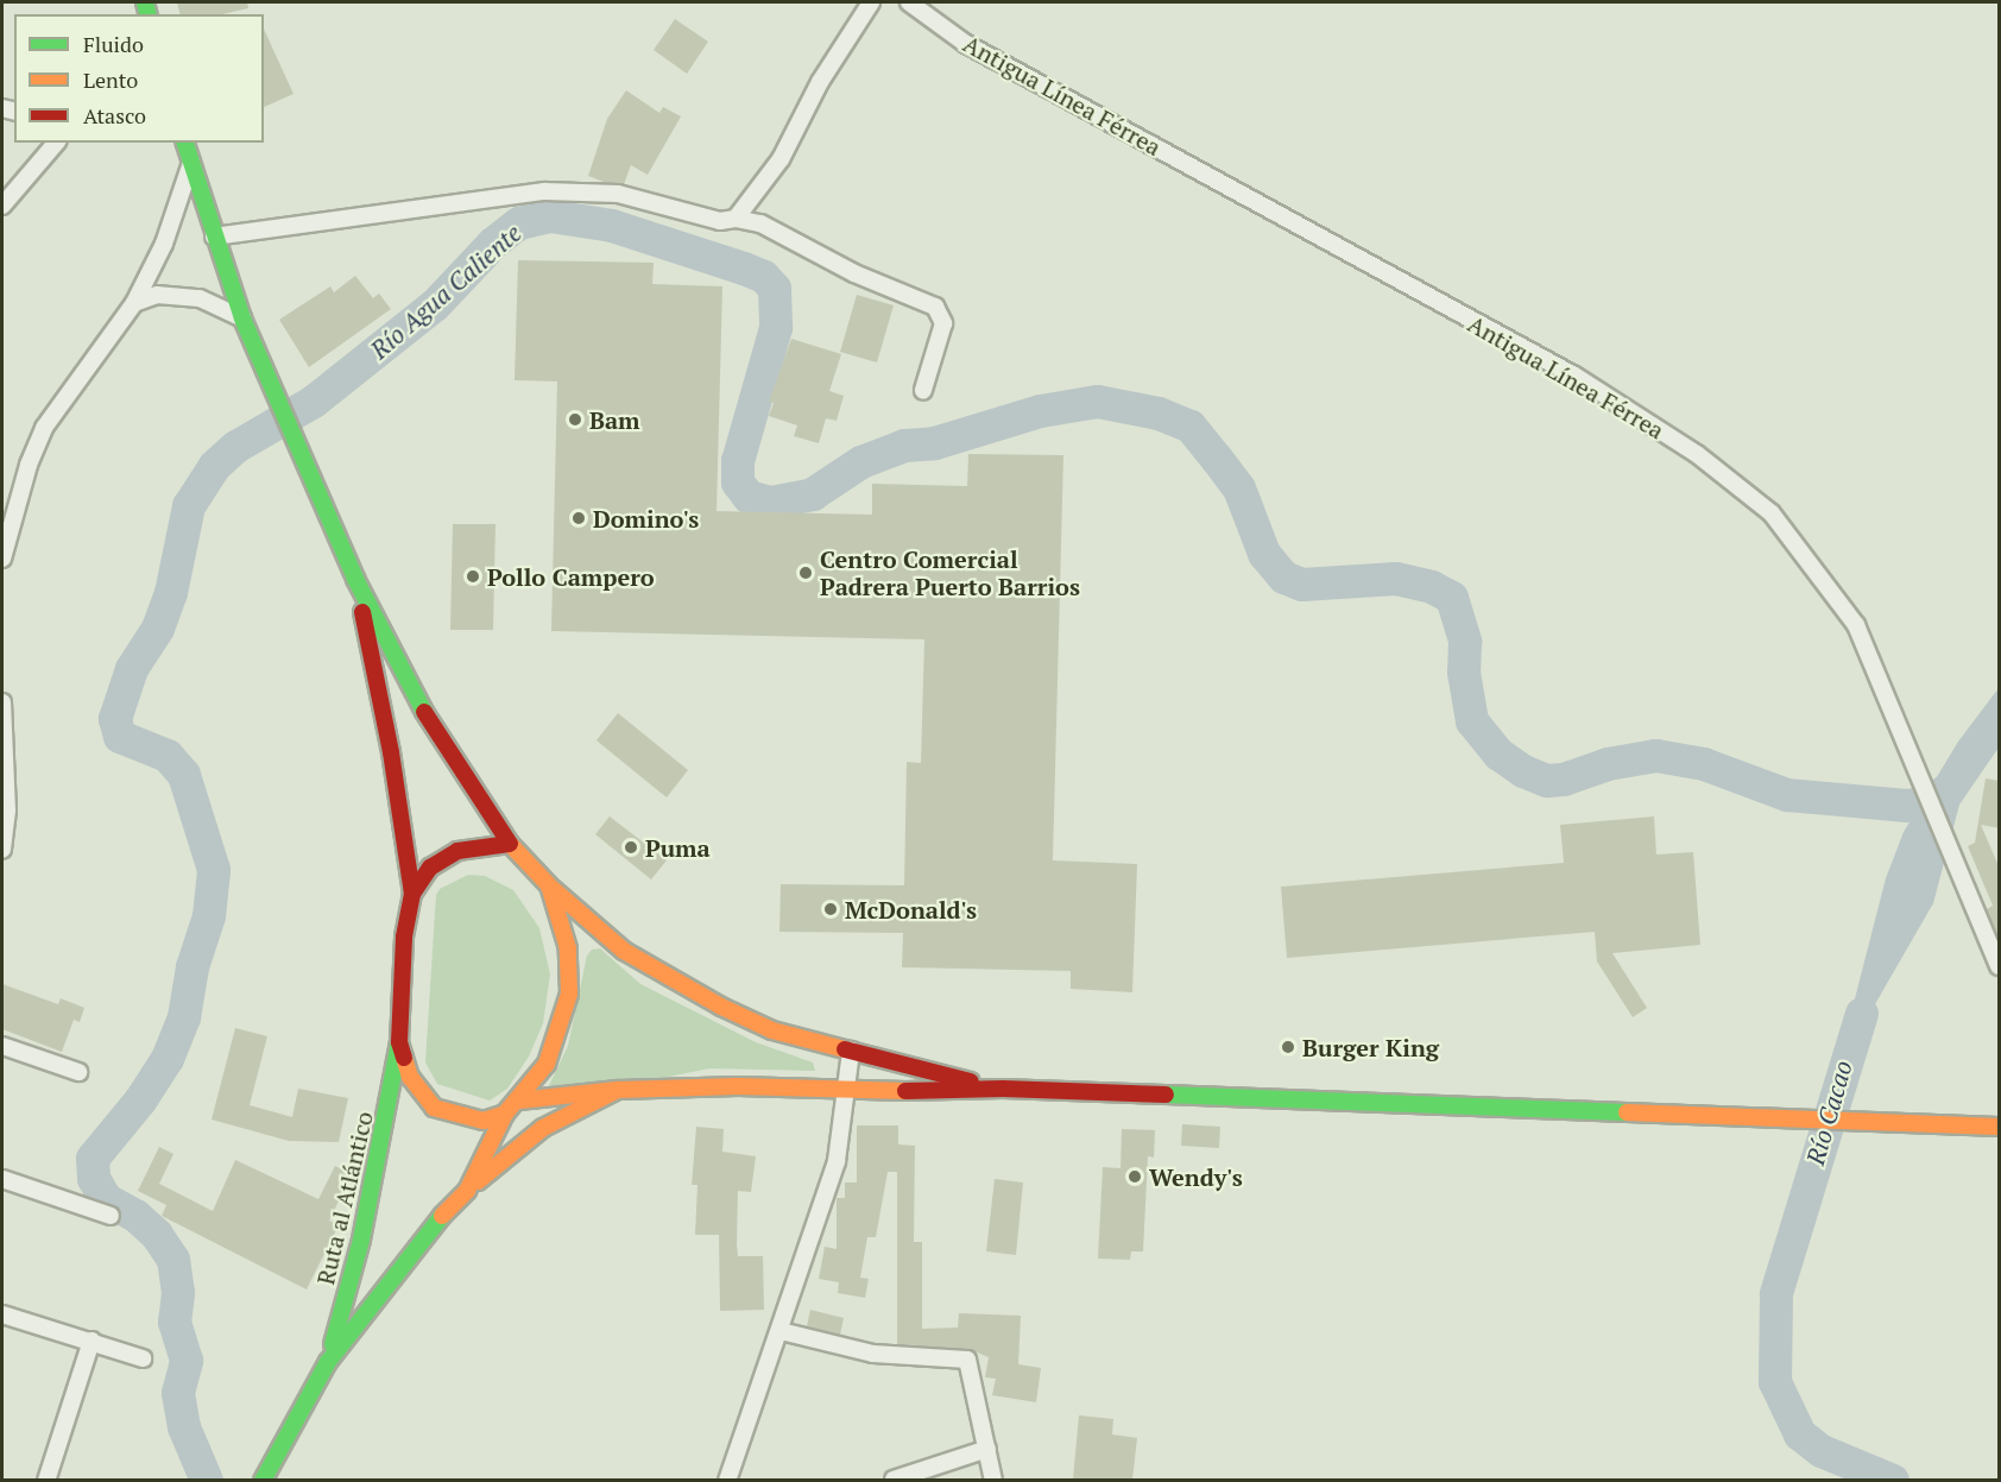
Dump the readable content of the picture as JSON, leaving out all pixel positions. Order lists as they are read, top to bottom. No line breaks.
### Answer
{"streets":{"main road":["Ruta al Atlántico"],"street":["Antigua Línea Férrea"]},"water":["Río Agua Caliente","Río Cacao"],"places":["Bam","Domino's","Centro Comercial Padrera Puerto Barrios","Pollo Campero","Puma","McDonald's","Burger King","Wendy's"],"legend":["Fluido","Lento","Atasco"]}
